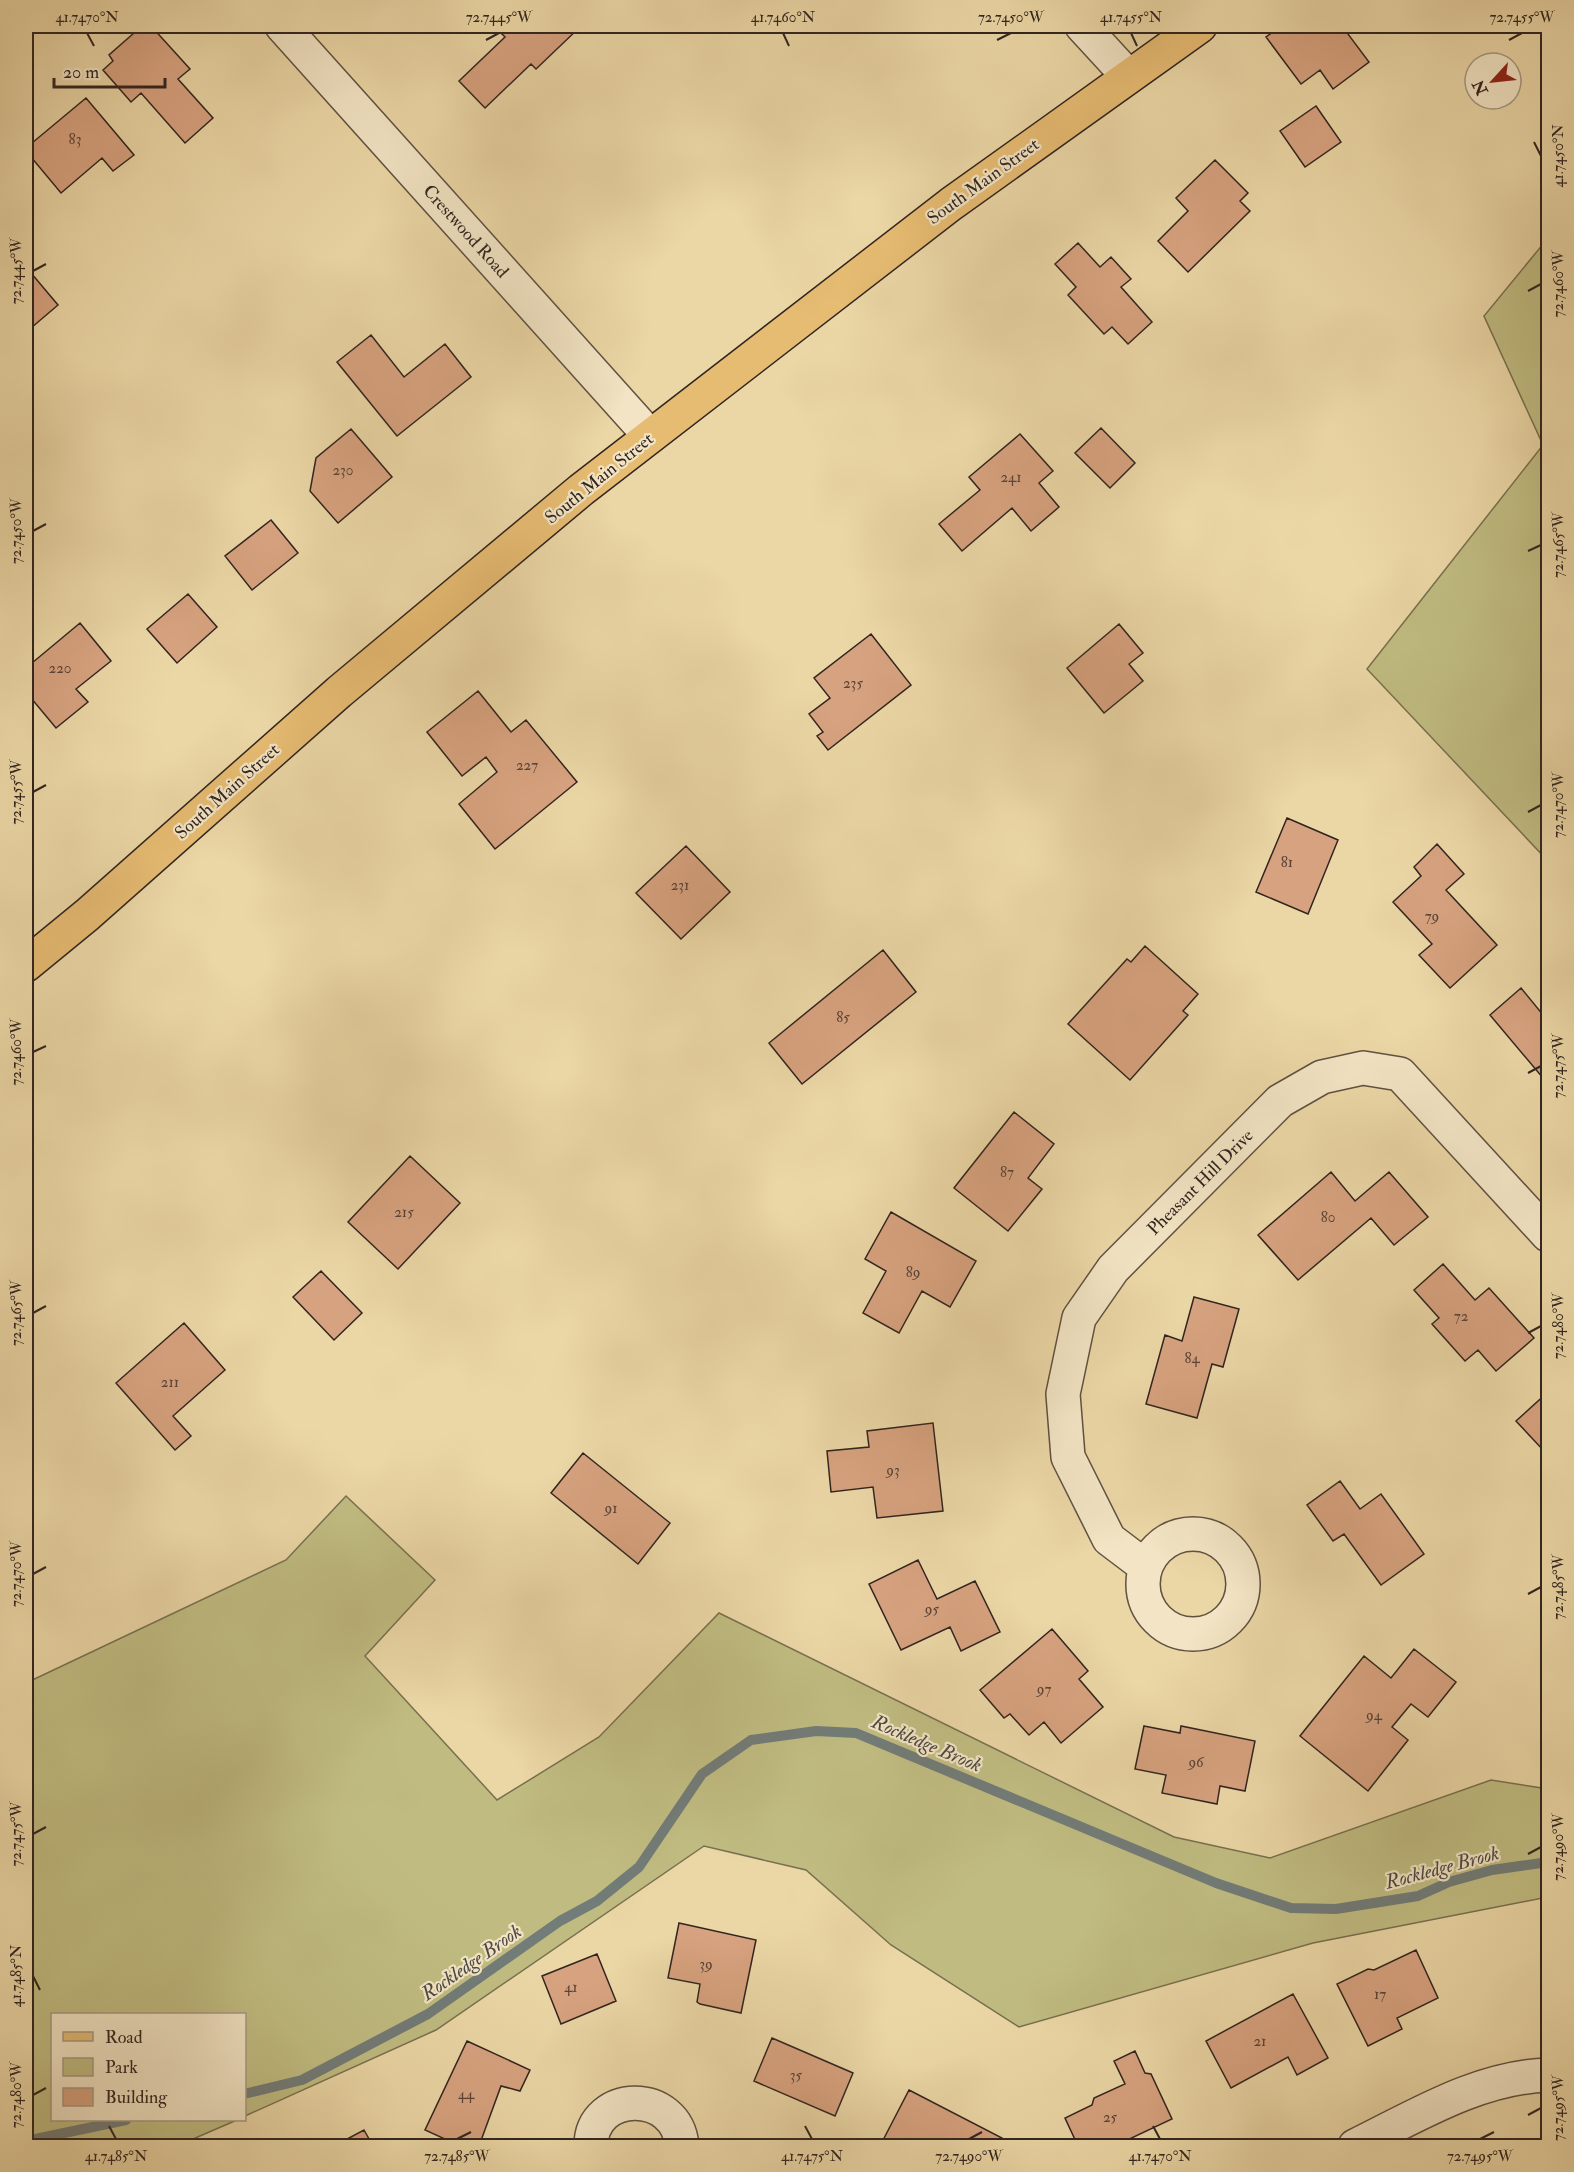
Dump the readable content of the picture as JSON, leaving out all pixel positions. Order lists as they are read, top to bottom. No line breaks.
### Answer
{"streets":{"main road":["South Main Street"],"street":["Crestwood Road","Pheasant Hill Drive"]},"crossings":[["South Main Street","Crestwood Road"]],"water":["Rockledge Brook"],"house_numbers":["83","230","241","220","235","227","81","231","79","85","87","215","80","89","72","84","211","93","91","95","97","94","96","39","41","17","21","35","44","25"],"legend":["Road","Park","Building"],"scale_bar":"20 m","north":"bottom left","coordinates":["41.7470°N","72.7445°W","41.7460°N","72.7450°W","41.7455°N","72.7455°W","41.7450°N","72.7460°W","72.7465°W","72.7470°W","72.7475°W","72.7480°W","72.7485°W","72.7490°W","41.7485°N","72.7495°W","41.7475°N"]}
